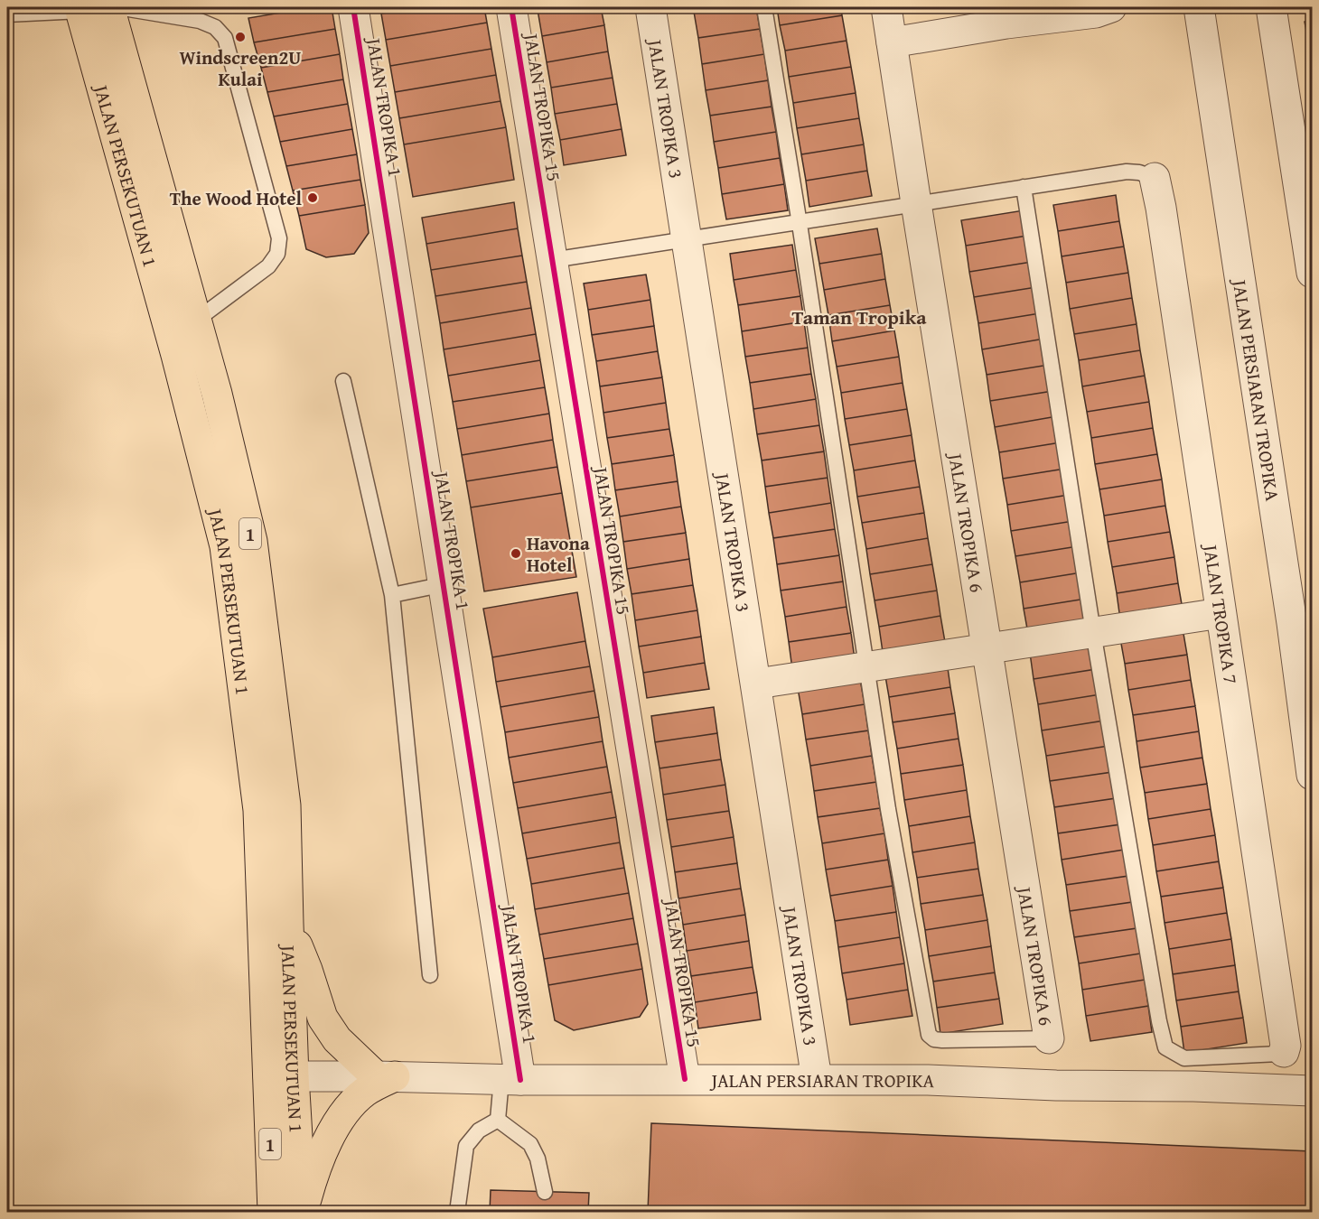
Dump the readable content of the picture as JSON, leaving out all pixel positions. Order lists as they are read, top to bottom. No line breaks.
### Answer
{"streets":{"highway":["JALAN PERSEKUTUAN 1","1"],"street":["JALAN TROPIKA 1","JALAN TROPIKA 15","JALAN TROPIKA 3","JALAN PERSIARAN TROPIKA","JALAN TROPIKA 6","JALAN TROPIKA 7"]},"crossings":[["JALAN TROPIKA 1","JALAN PERSIARAN TROPIKA"],["JALAN TROPIKA 15","JALAN PERSIARAN TROPIKA"],["JALAN TROPIKA 3","JALAN PERSIARAN TROPIKA"],["JALAN PERSEKUTUAN 1","JALAN PERSIARAN TROPIKA"]],"districts":["Taman Tropika"],"places":["Windscreen2U Kulai","The Wood Hotel","Havona Hotel"]}
